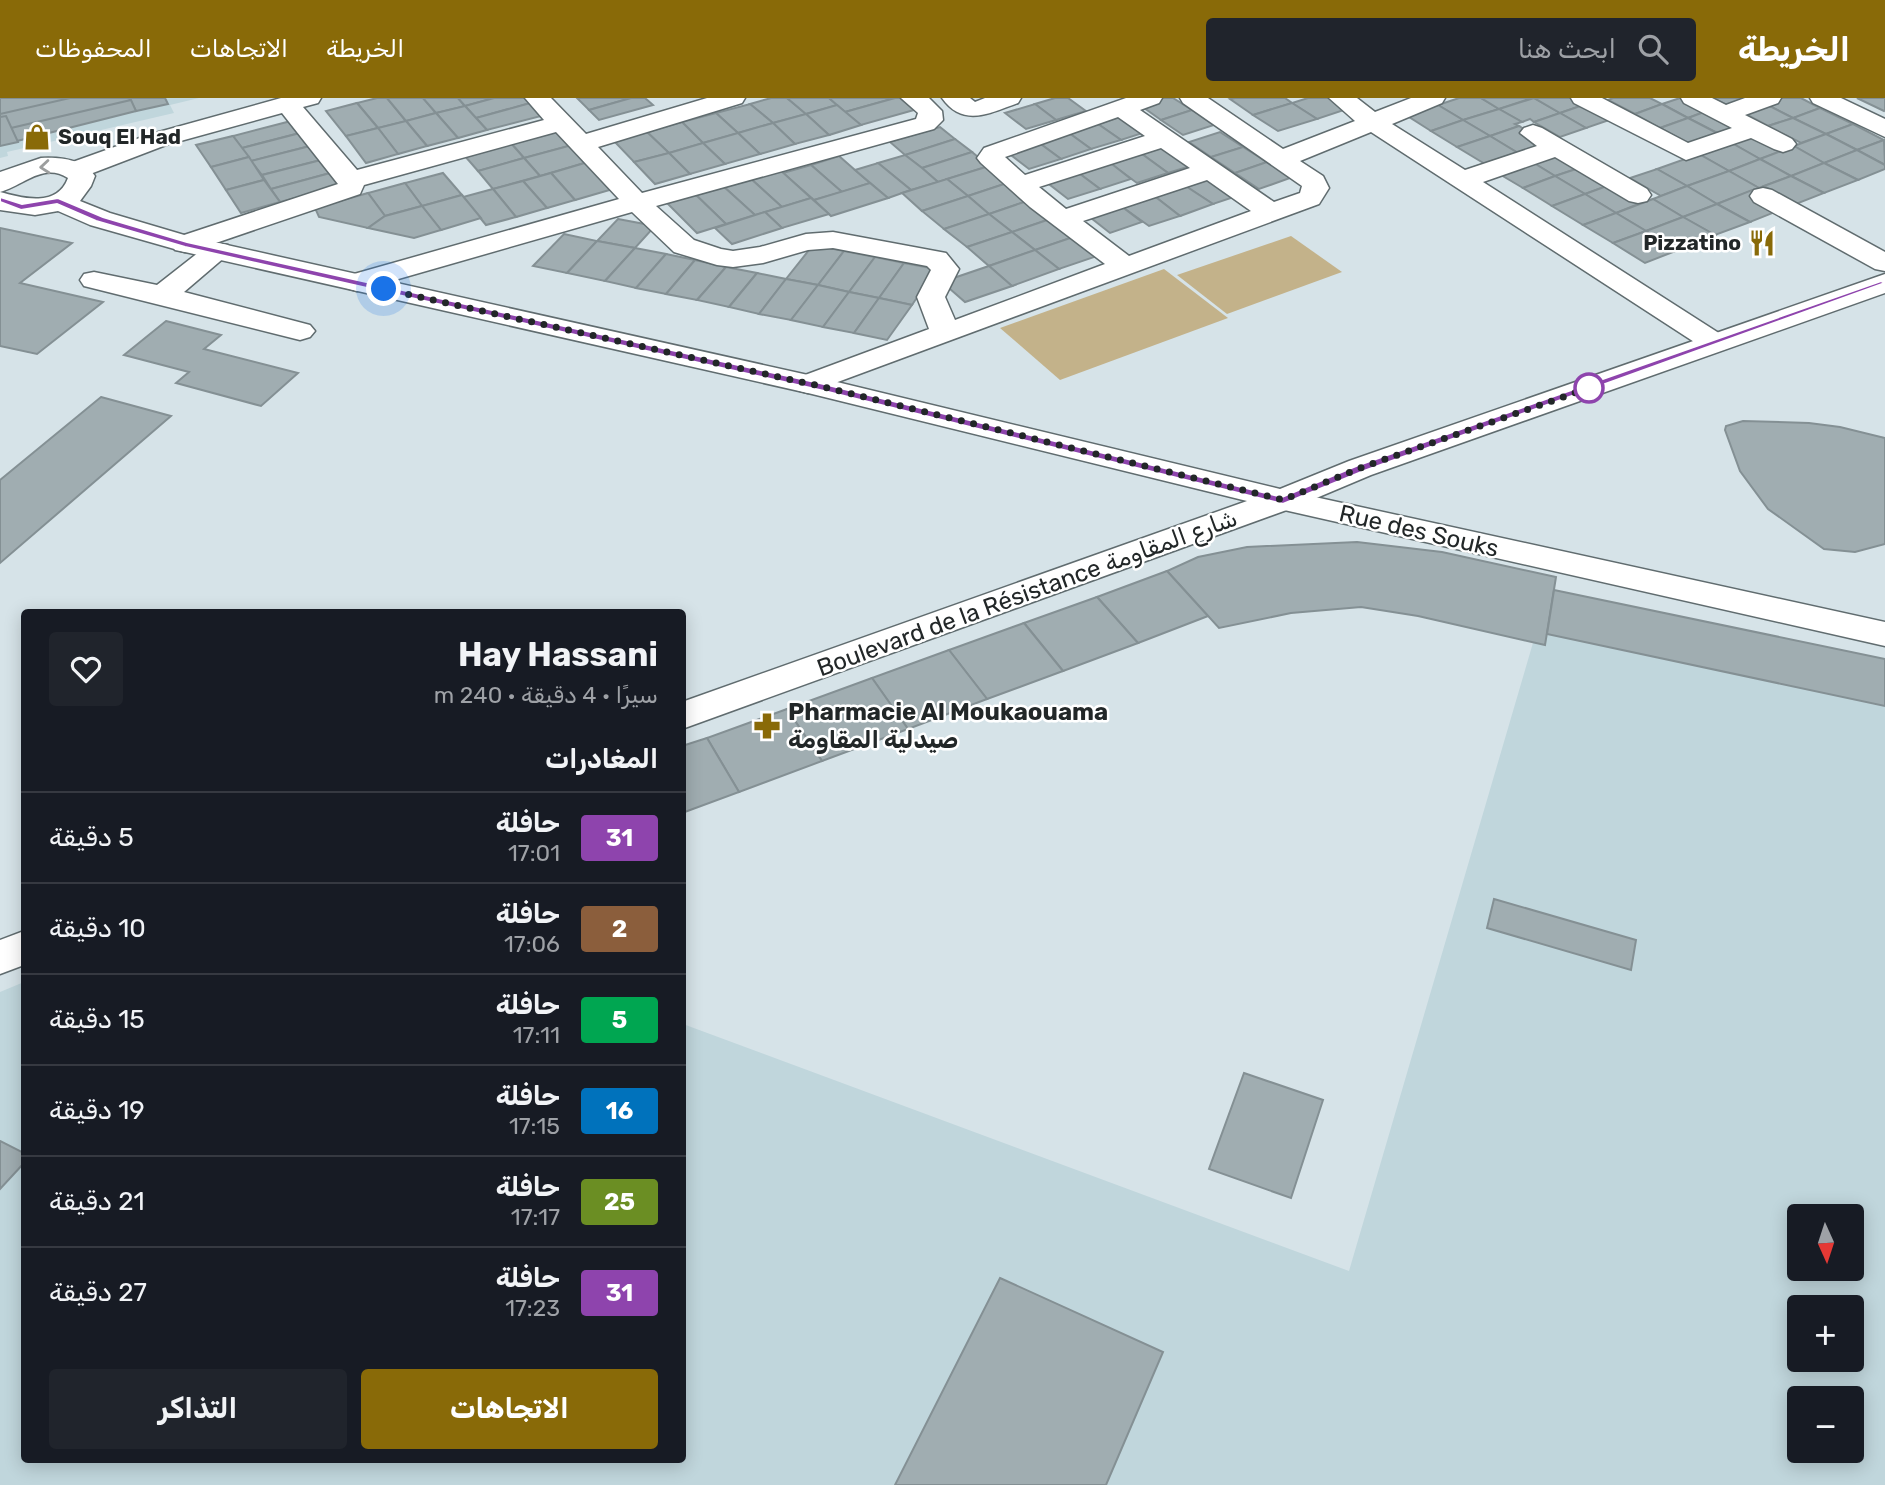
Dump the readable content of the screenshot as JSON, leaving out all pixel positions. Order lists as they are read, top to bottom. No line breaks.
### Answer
{"streets":{"street":["Rue des Souks","Boulevard de la Résistance شارع المقاومة"]},"crossings":[["Rue des Souks","Boulevard de la Résistance شارع المقاومة"]],"places":{"shop":["Souq El Had"],"restaurant":["Pizzatino"],"pharmacy":["Pharmacie Al Moukaouama صيدلية المقاومة"]},"lines":["bus line 31"],"north":"bottom","page":{"header":"الخريطة","search":"ابحث هنا","nav":["الخريطة","الاتجاهات","المحفوظات"],"heading":[["Hay Hassani","سيرًا · 4 دقيقة · 240 m"],"المغادرات"],"list":[{"mark":"31","name":"حافلة","note":"17:01","value":"5 دقيقة"},{"mark":"2","name":"حافلة","note":"17:06","value":"10 دقيقة"},{"mark":"5","name":"حافلة","note":"17:11","value":"15 دقيقة"},{"mark":"16","name":"حافلة","note":"17:15","value":"19 دقيقة"},{"mark":"25","name":"حافلة","note":"17:17","value":"21 دقيقة"},{"mark":"31","name":"حافلة","note":"17:23","value":"27 دقيقة"}],"map_buttons":["+","−"],"buttons":["الاتجاهات","التذاكر"]}}
